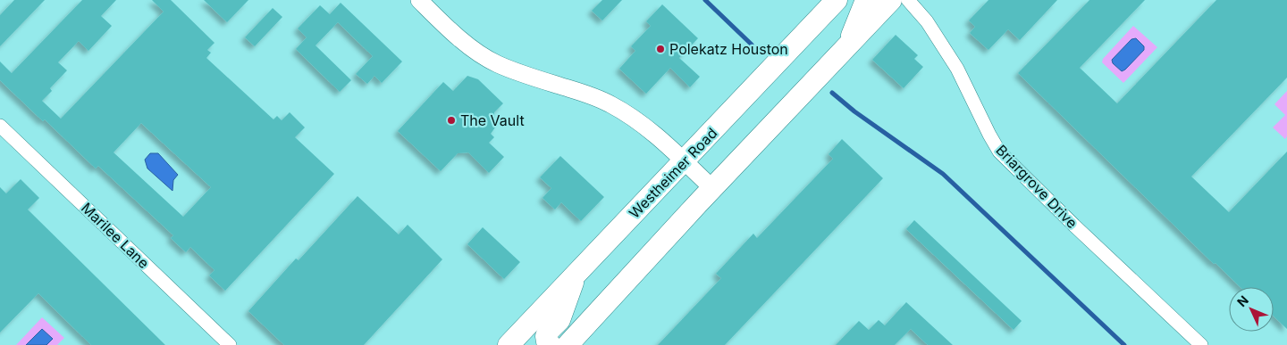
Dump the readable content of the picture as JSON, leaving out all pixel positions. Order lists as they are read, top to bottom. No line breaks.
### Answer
{"streets":{"main road":["Westheimer Road"],"street":["Briargrove Drive","Marilee Lane"]},"places":["Polekatz Houston","The Vault"],"north":"top left"}
